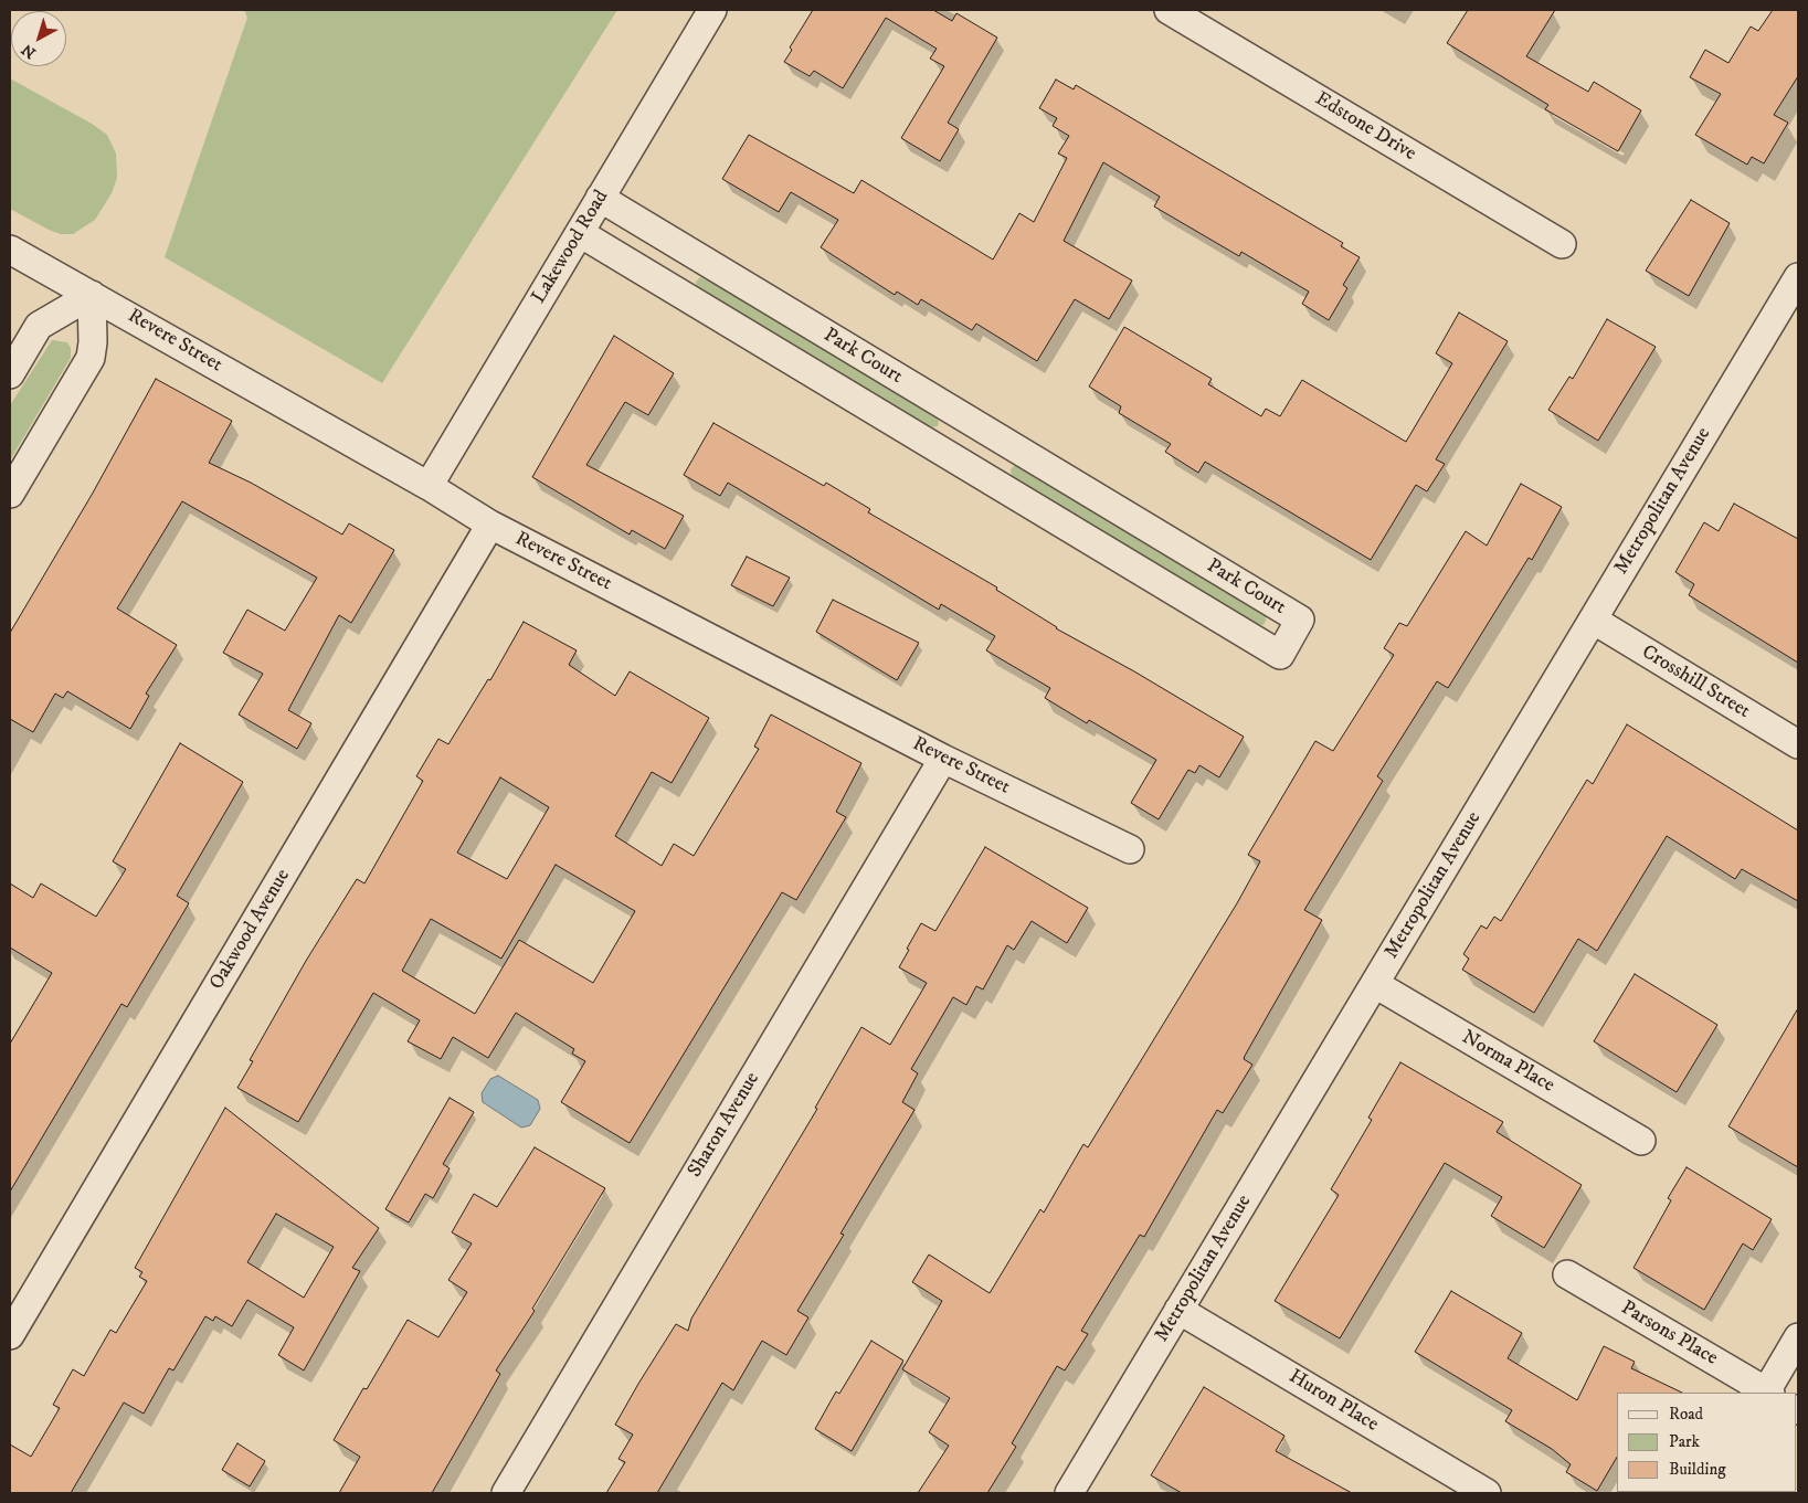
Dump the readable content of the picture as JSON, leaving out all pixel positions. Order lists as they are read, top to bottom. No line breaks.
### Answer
{"streets":{"street":["Edstone Drive","Lakewood Road","Revere Street","Park Court","Metropolitan Avenue","Crosshill Street","Oakwood Avenue","Norma Place","Sharon Avenue","Parsons Place","Huron Place"]},"crossings":[["Lakewood Road","Revere Street"],["Lakewood Road","Park Court"],["Revere Street","Oakwood Avenue"],["Revere Street","Sharon Avenue"],["Metropolitan Avenue","Crosshill Street"],["Metropolitan Avenue","Norma Place"],["Metropolitan Avenue","Huron Place"]],"legend":["Road","Park","Building"],"north":"bottom left"}
